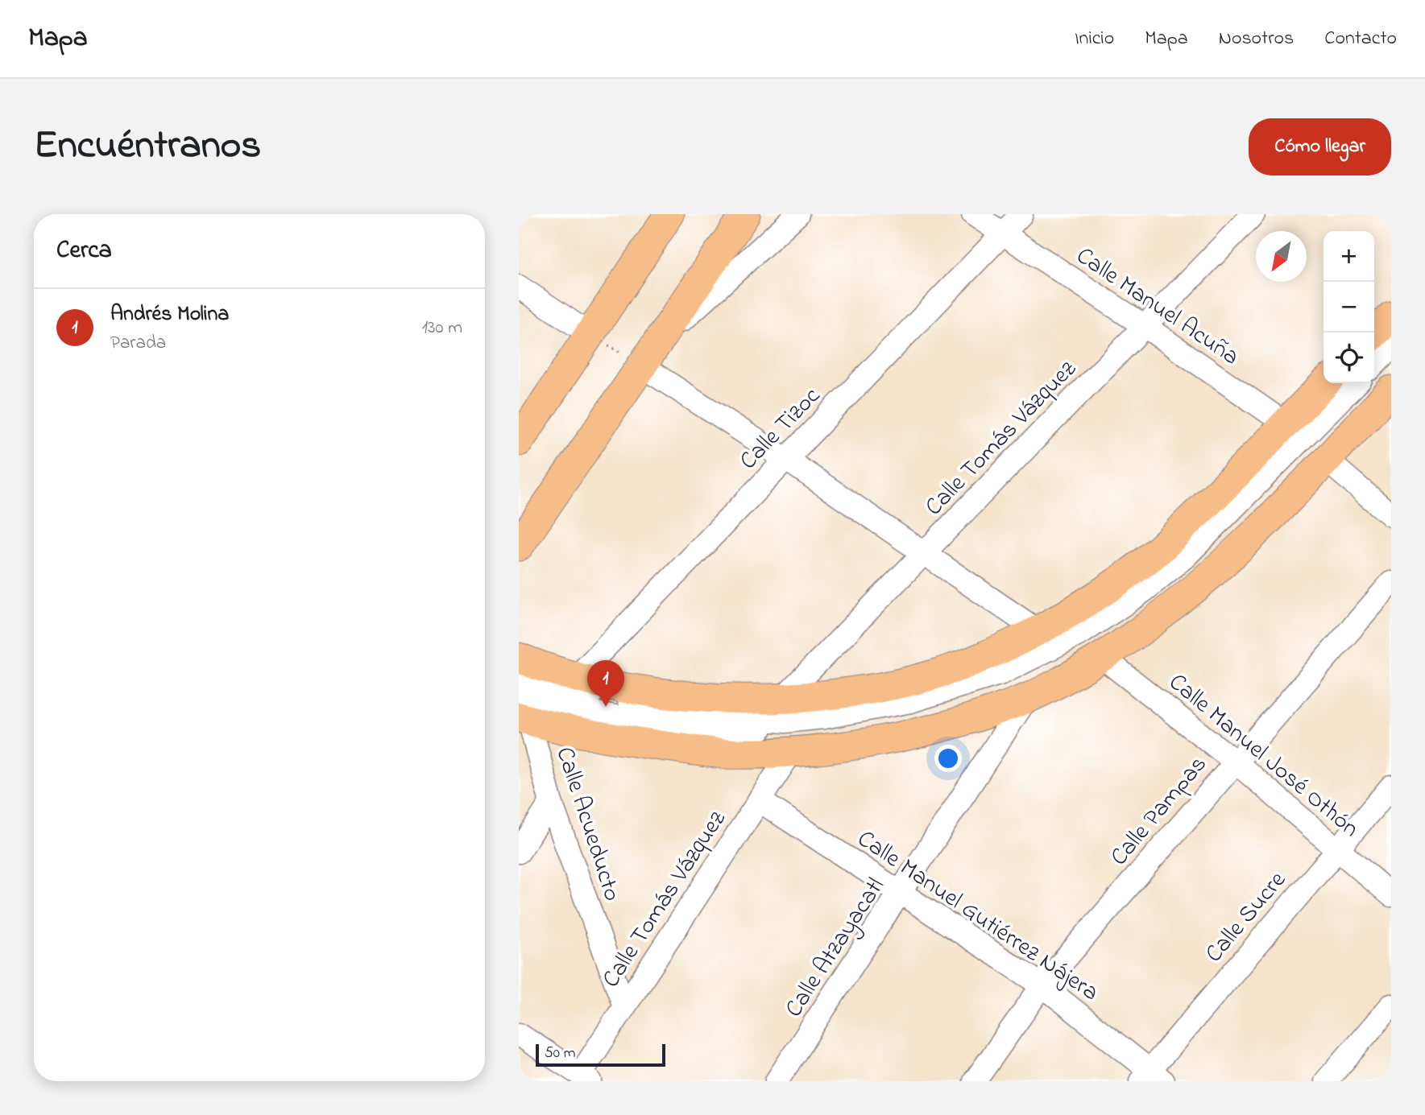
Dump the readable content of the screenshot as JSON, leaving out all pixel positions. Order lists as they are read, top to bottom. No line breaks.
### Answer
{"streets":{"street":["Calle Manuel Acuña","Calle Tizoc","Calle Tomás Vázquez","Calle Manuel José Othón","Calle Pampas","Calle Acueducto","Calle Manuel Gutiérrez Nájera","Calle Sucre","Calle Atzayacatl"]},"crossings":[["Calle Manuel Acuña","Calle Tizoc"],["Calle Manuel Acuña","Calle Tomás Vázquez"],["Calle Tomás Vázquez","Calle Acueducto"],["Calle Tomás Vázquez","Calle Manuel Gutiérrez Nájera"],["Calle Manuel José Othón","Calle Pampas"],["Calle Manuel José Othón","Calle Sucre"],["Calle Pampas","Calle Manuel Gutiérrez Nájera"],["Calle Manuel Gutiérrez Nájera","Calle Sucre"],["Calle Manuel Gutiérrez Nájera","Calle Atzayacatl"]],"scale_bar":"50 m","north":"bottom left","page":{"header":"Mapa","nav":["Inicio","Mapa","Nosotros","Contacto"],"title":"Encuéntranos","buttons":"Cómo llegar","heading":"Cerca","map_buttons":["+","−"],"list":[{"mark":"1","name":"Andrés Molina","note":"Parada","value":"130 m"}],"pins":"1","scale":"50 m"}}
